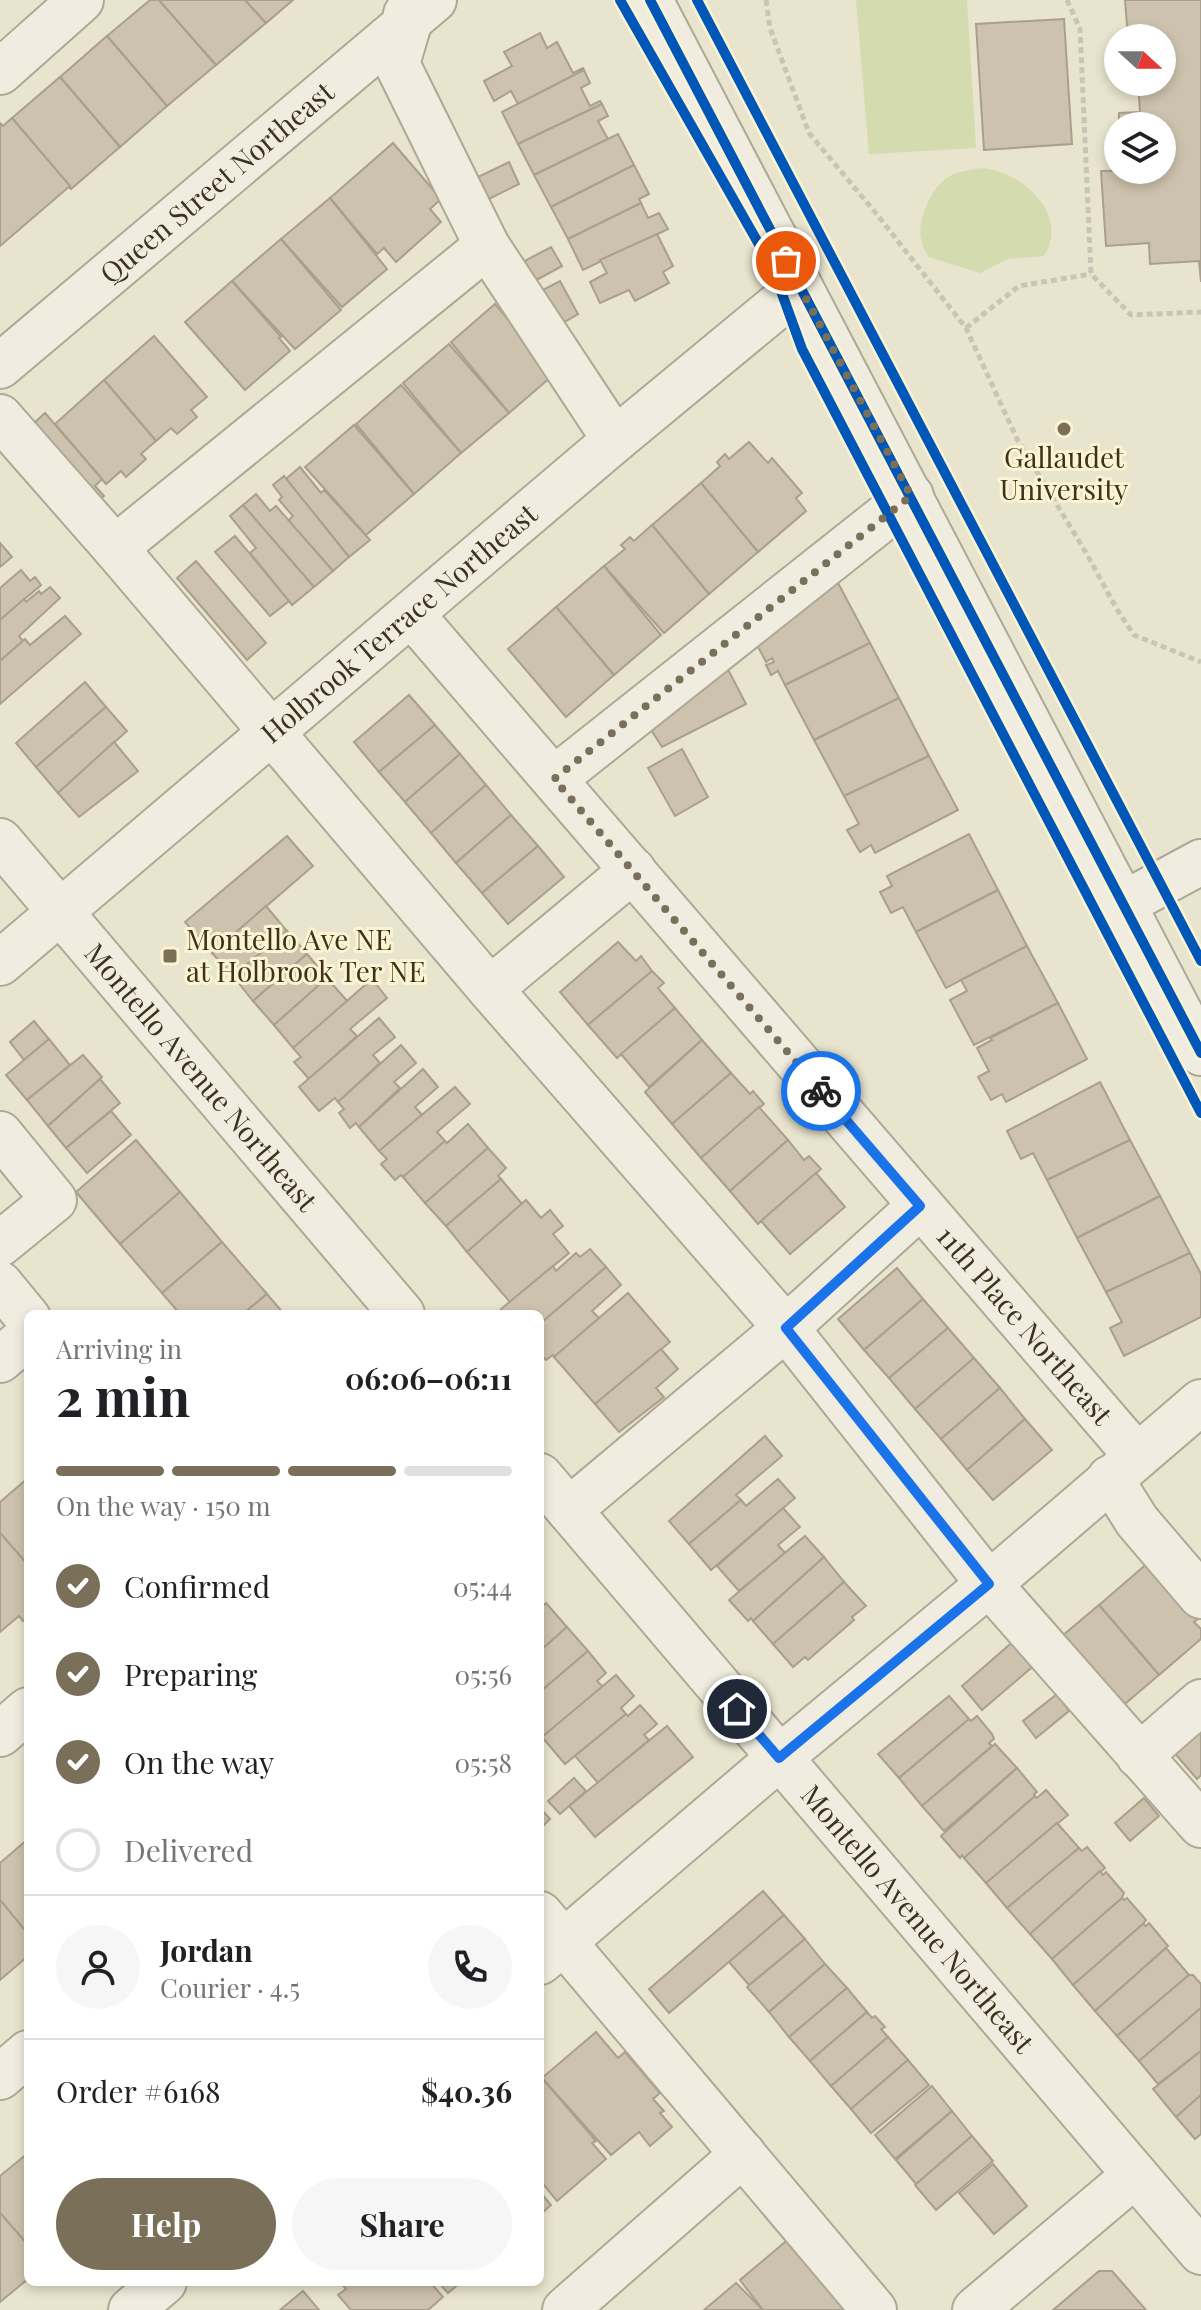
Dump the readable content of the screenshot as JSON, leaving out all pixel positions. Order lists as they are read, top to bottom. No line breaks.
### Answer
{"streets":{"street":["Queen Street Northeast","Holbrook Terrace Northeast","Montello Avenue Northeast","11th Place Northeast"]},"crossings":[["Holbrook Terrace Northeast","Montello Avenue Northeast"],["Holbrook Terrace Northeast","11th Place Northeast"]],"places":{"other":["Gallaudet University"],"transit":["Montello Ave NE at Holbrook Ter NE"]},"north":"right","page":{"heading":["2 min","Arriving in","06:06–06:11"],"panel":["Jordan","Courier · 4.5","Order #6168","$40.36"],"bar":"On the way · 150 m","list":[["Confirmed","05:44"],["Preparing","05:56"],["On the way","05:58"],"Delivered"],"buttons":["Help","Share"]}}
